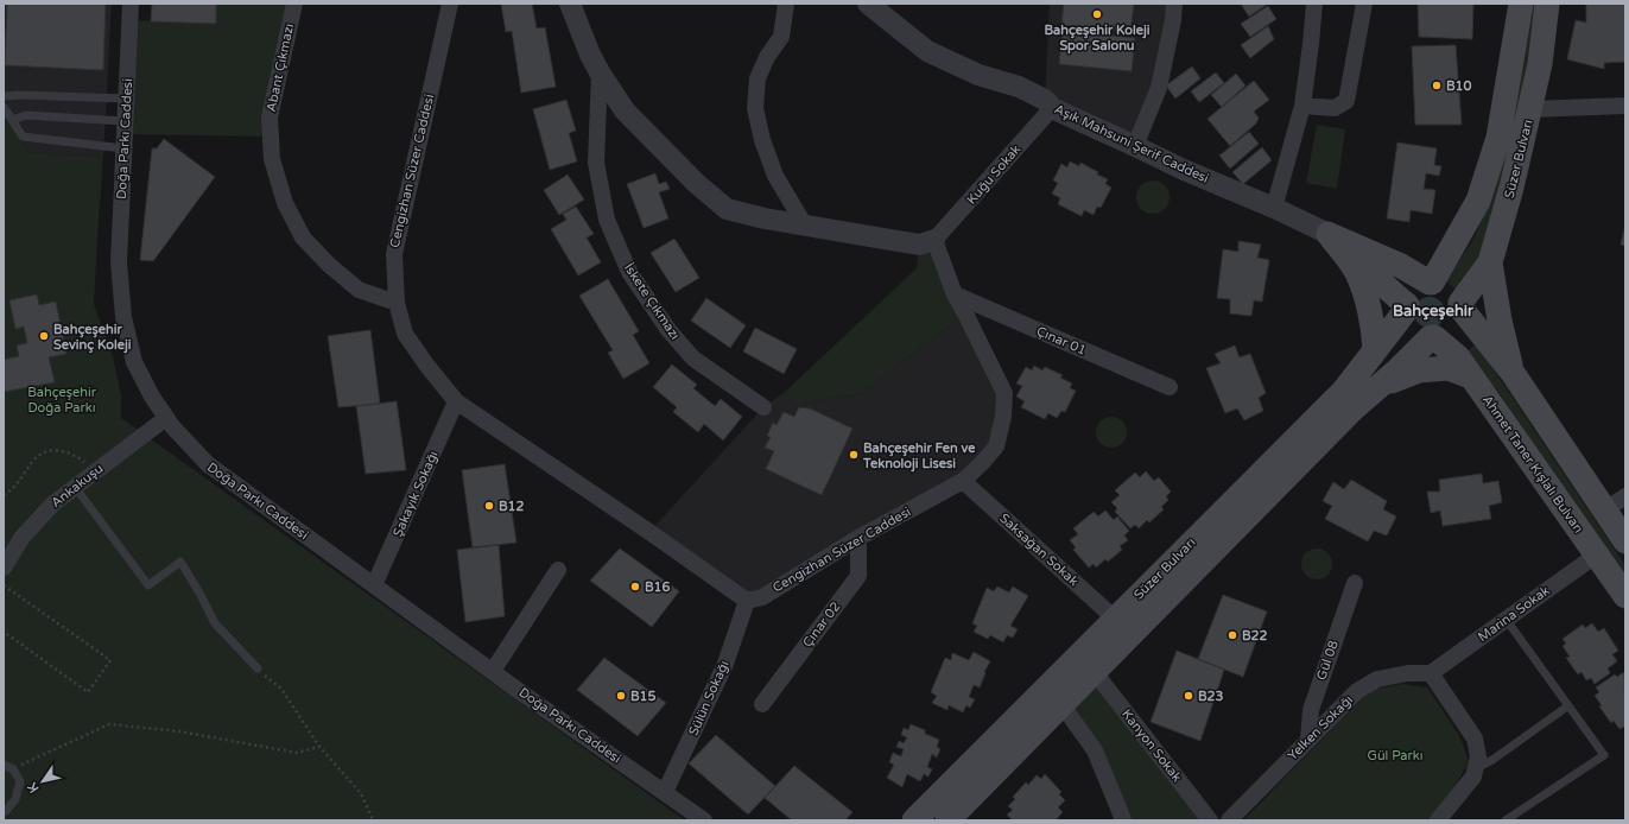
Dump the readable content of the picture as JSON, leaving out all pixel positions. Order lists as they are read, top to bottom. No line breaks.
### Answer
{"streets":{"main road":["Süzer Bulvarı","Ahmet Taner Kışlalı Bulvarı"],"street":["Abant Çıkmazı","Doğa Parkı Caddesi","Aşık Mahsuni Şerif Caddesi","Cengizhan Süzer Caddesi","Kuğu Sokak","İskete Çıkmazı","Çınar 01","Ankakuşu","Şakayık Sokağı","Saksağan Sokak","Marina Sokak","Çınar 02","Gül 08","Sülün Sokağı","Yelken Sokağı","Kanyon Sokak"]},"crossings":[["Abant Çıkmazı","Cengizhan Süzer Caddesi"],["Doğa Parkı Caddesi","Ankakuşu"],["Doğa Parkı Caddesi","Şakayık Sokağı"],["Doğa Parkı Caddesi","Sülün Sokağı"],["Aşık Mahsuni Şerif Caddesi","Kuğu Sokak"],["Süzer Bulvarı","Ahmet Taner Kışlalı Bulvarı"],["Süzer Bulvarı","Saksağan Sokak"],["Süzer Bulvarı","Kanyon Sokak"],["Cengizhan Süzer Caddesi","Kuğu Sokak"],["Cengizhan Süzer Caddesi","Çınar 01"],["Cengizhan Süzer Caddesi","Şakayık Sokağı"],["Cengizhan Süzer Caddesi","Saksağan Sokak"],["Cengizhan Süzer Caddesi","Çınar 02"],["Cengizhan Süzer Caddesi","Sülün Sokağı"],["Ahmet Taner Kışlalı Bulvarı","Marina Sokak"],["Marina Sokak","Yelken Sokağı"],["Gül 08","Yelken Sokağı"]],"districts":["Bahçeşehir"],"parks":["Bahçeşehir Doğa Parkı","Gül Parkı"],"places":["Bahçeşehir Koleji Spor Salonu","B10","Bahçeşehir Sevinç Koleji","Bahçeşehir Fen ve Teknoloji Lisesi","B12","B16","B22","B15","B23"],"north":"bottom left"}
